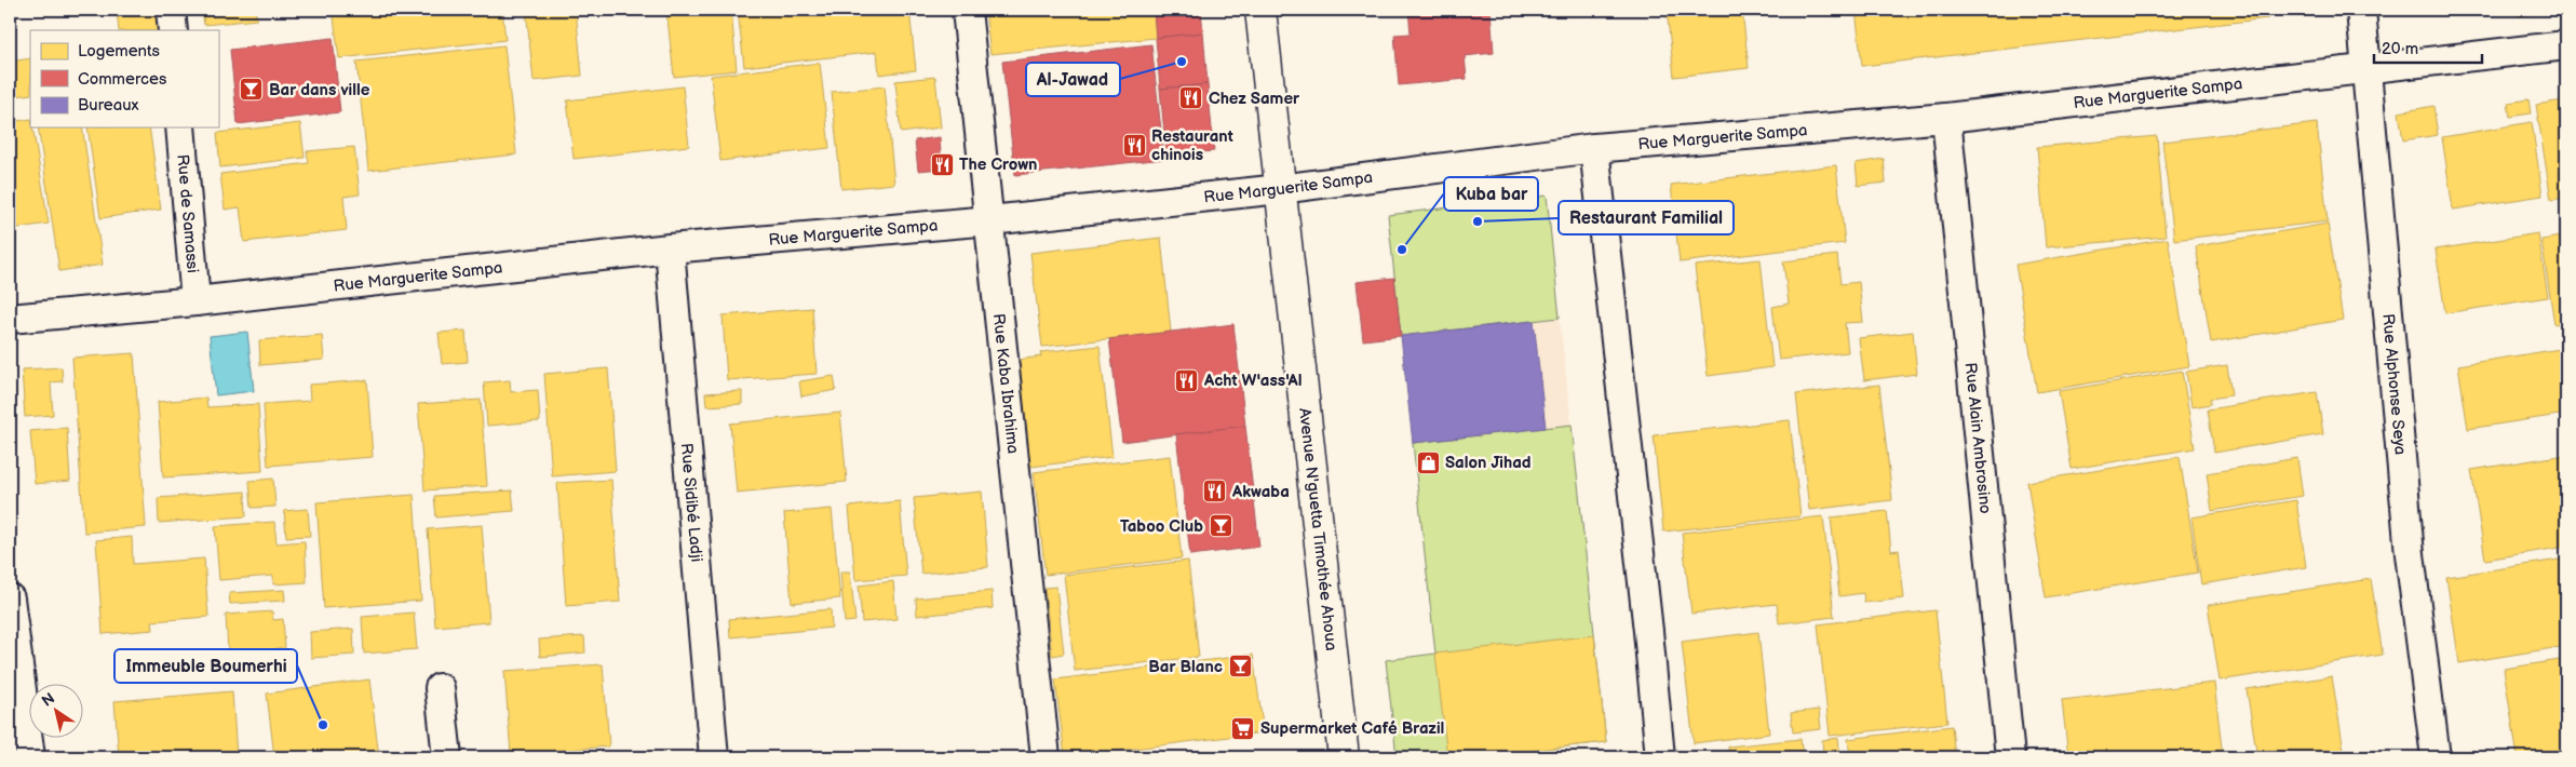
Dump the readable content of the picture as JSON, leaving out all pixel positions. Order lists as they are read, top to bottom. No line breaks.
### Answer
{"streets":{"street":["Rue Marguerite Sampa","Rue de Samassi","Rue Kaba Ibrahima","Rue Alphonse Seya","Rue Alain Ambrosino","Rue Sidibé Ladji","Avenue N'guetta Timothée Ahoua"]},"crossings":[["Rue Marguerite Sampa","Rue de Samassi"],["Rue Marguerite Sampa","Rue Kaba Ibrahima"],["Rue Marguerite Sampa","Rue Alphonse Seya"],["Rue Marguerite Sampa","Rue Alain Ambrosino"],["Rue Marguerite Sampa","Rue Sidibé Ladji"],["Rue Marguerite Sampa","Avenue N'guetta Timothée Ahoua"]],"places":{"other":["Al-Jawad","Restaurant Familial","Kuba bar","Immeuble Boumerhi"],"bar":["Bar dans ville","Taboo Club","Bar Blanc"],"restaurant":["Chez Samer","Restaurant chinois","The Crown","Acht W'ass'Al","Akwaba"],"shop":["Salon Jihad"],"supermarket":["Supermarket Café Brazil"]},"legend":["Logements","Commerces","Bureaux"],"scale_bar":"20 m","north":"top left"}
